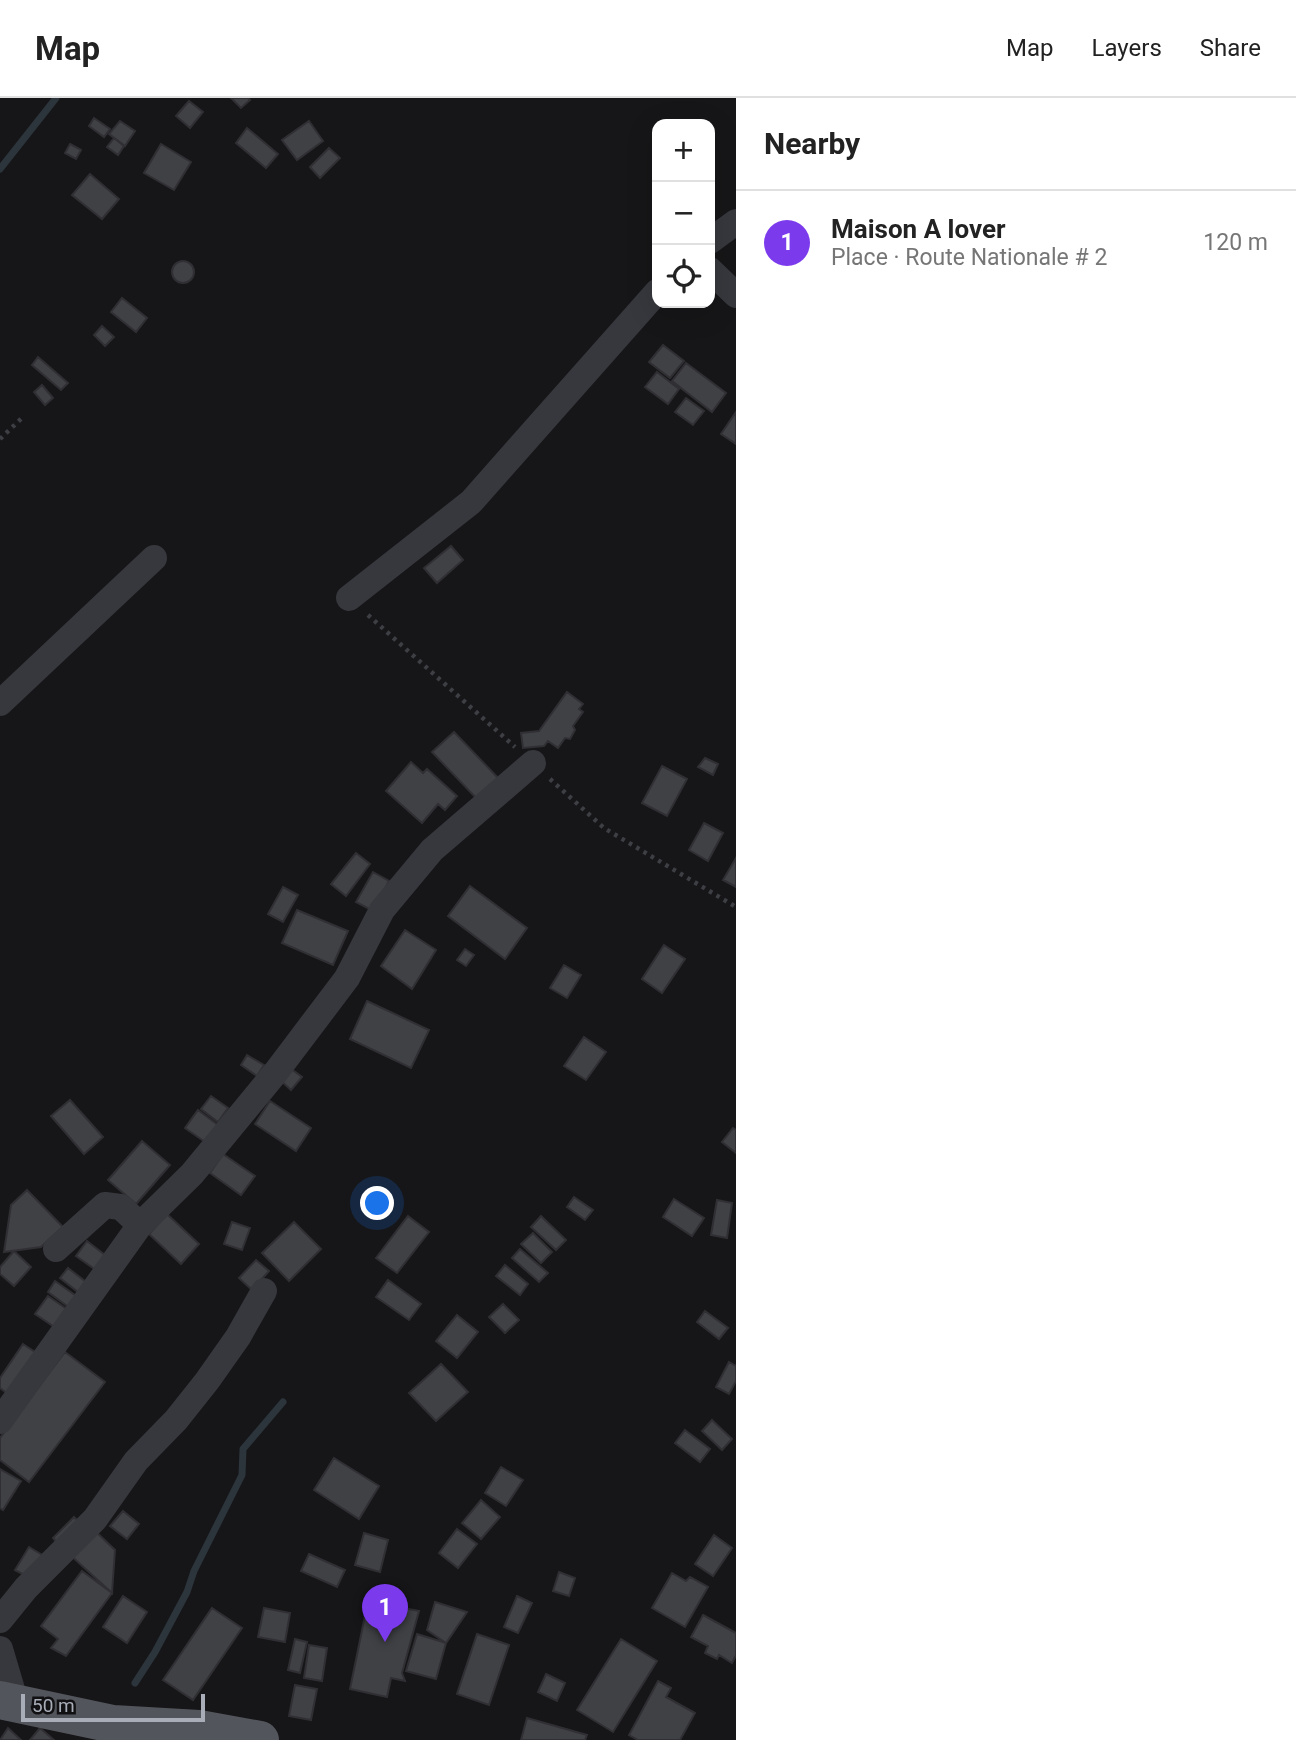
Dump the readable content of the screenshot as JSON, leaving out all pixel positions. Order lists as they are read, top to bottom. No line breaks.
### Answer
{"scale_bar":"50 m","page":{"header":"Map","nav":["Map","Layers","Share"],"heading":"Nearby","map_buttons":["+","−"],"list":[{"mark":"1","name":"Maison A lover","note":"Place · Route Nationale # 2","value":"120 m"}],"pins":"1","scale":"50 m"}}
